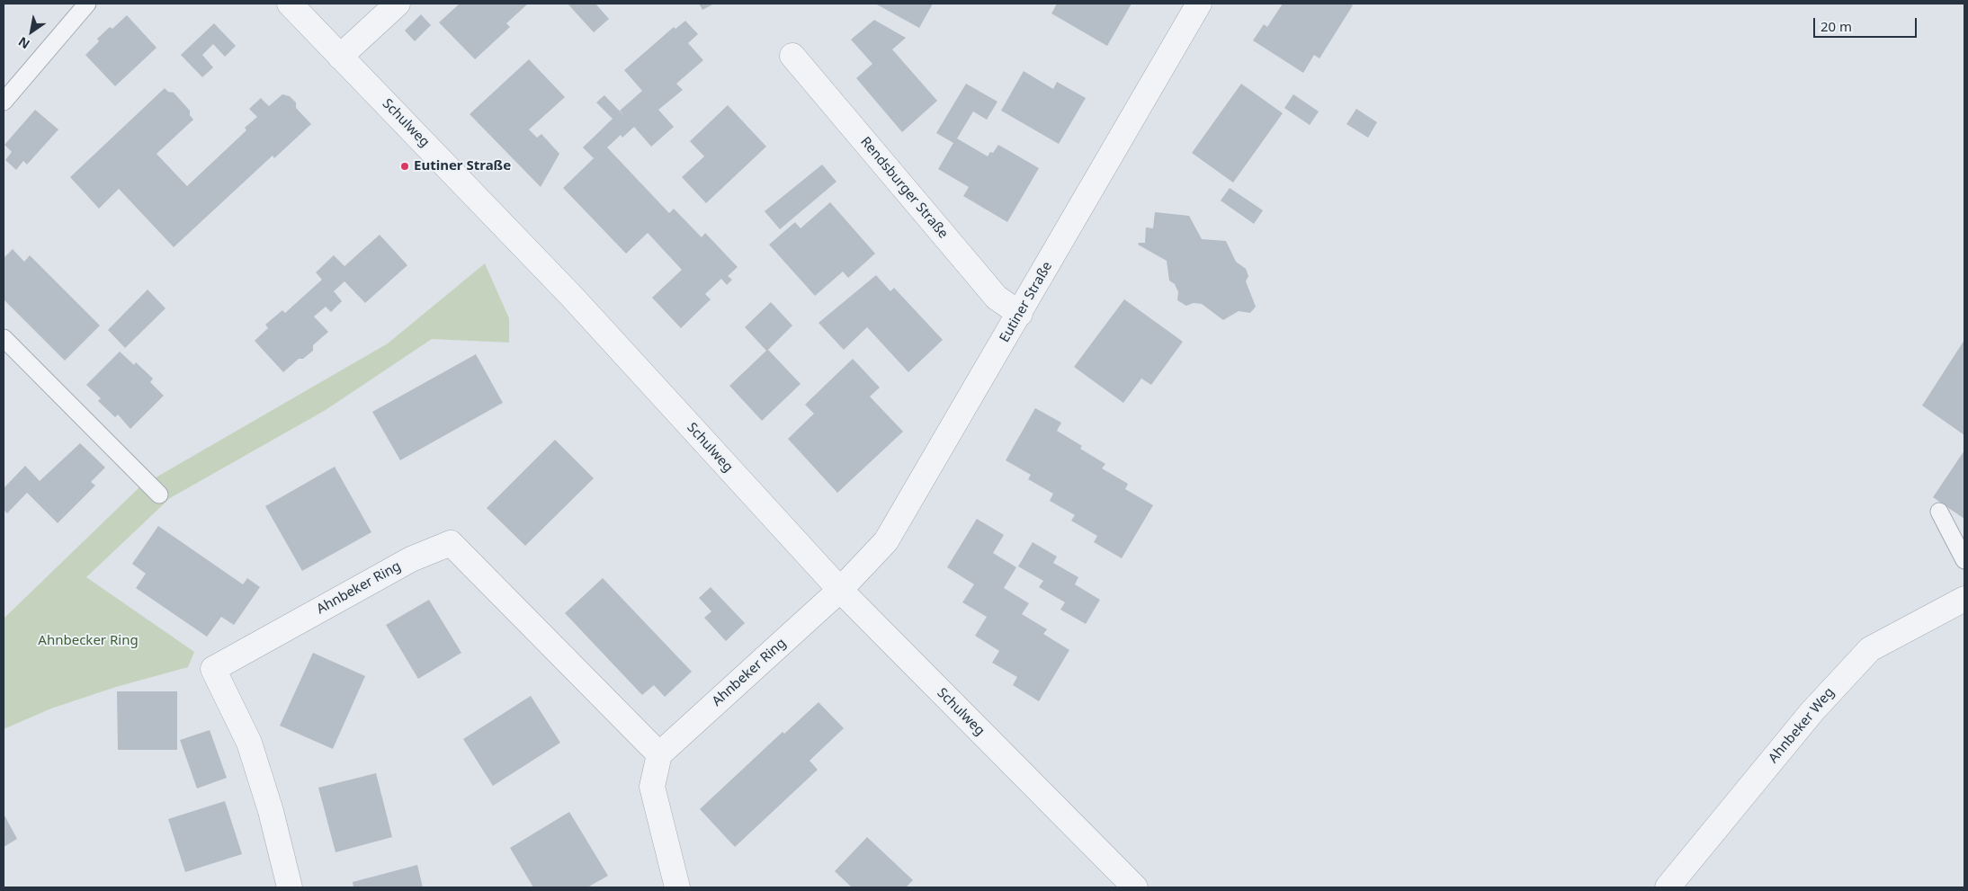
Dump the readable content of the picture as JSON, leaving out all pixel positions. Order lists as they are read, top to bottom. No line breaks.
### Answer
{"streets":{"street":["Schulweg","Rendsburger Straße","Eutiner Straße","Ahnbeker Ring","Ahnbeker Weg"]},"crossings":[["Schulweg","Eutiner Straße"],["Schulweg","Ahnbeker Ring"],["Rendsburger Straße","Eutiner Straße"],["Eutiner Straße","Ahnbeker Ring"]],"parks":["Ahnbecker Ring"],"places":["Eutiner Straße"],"scale_bar":"20 m","north":"bottom left"}
